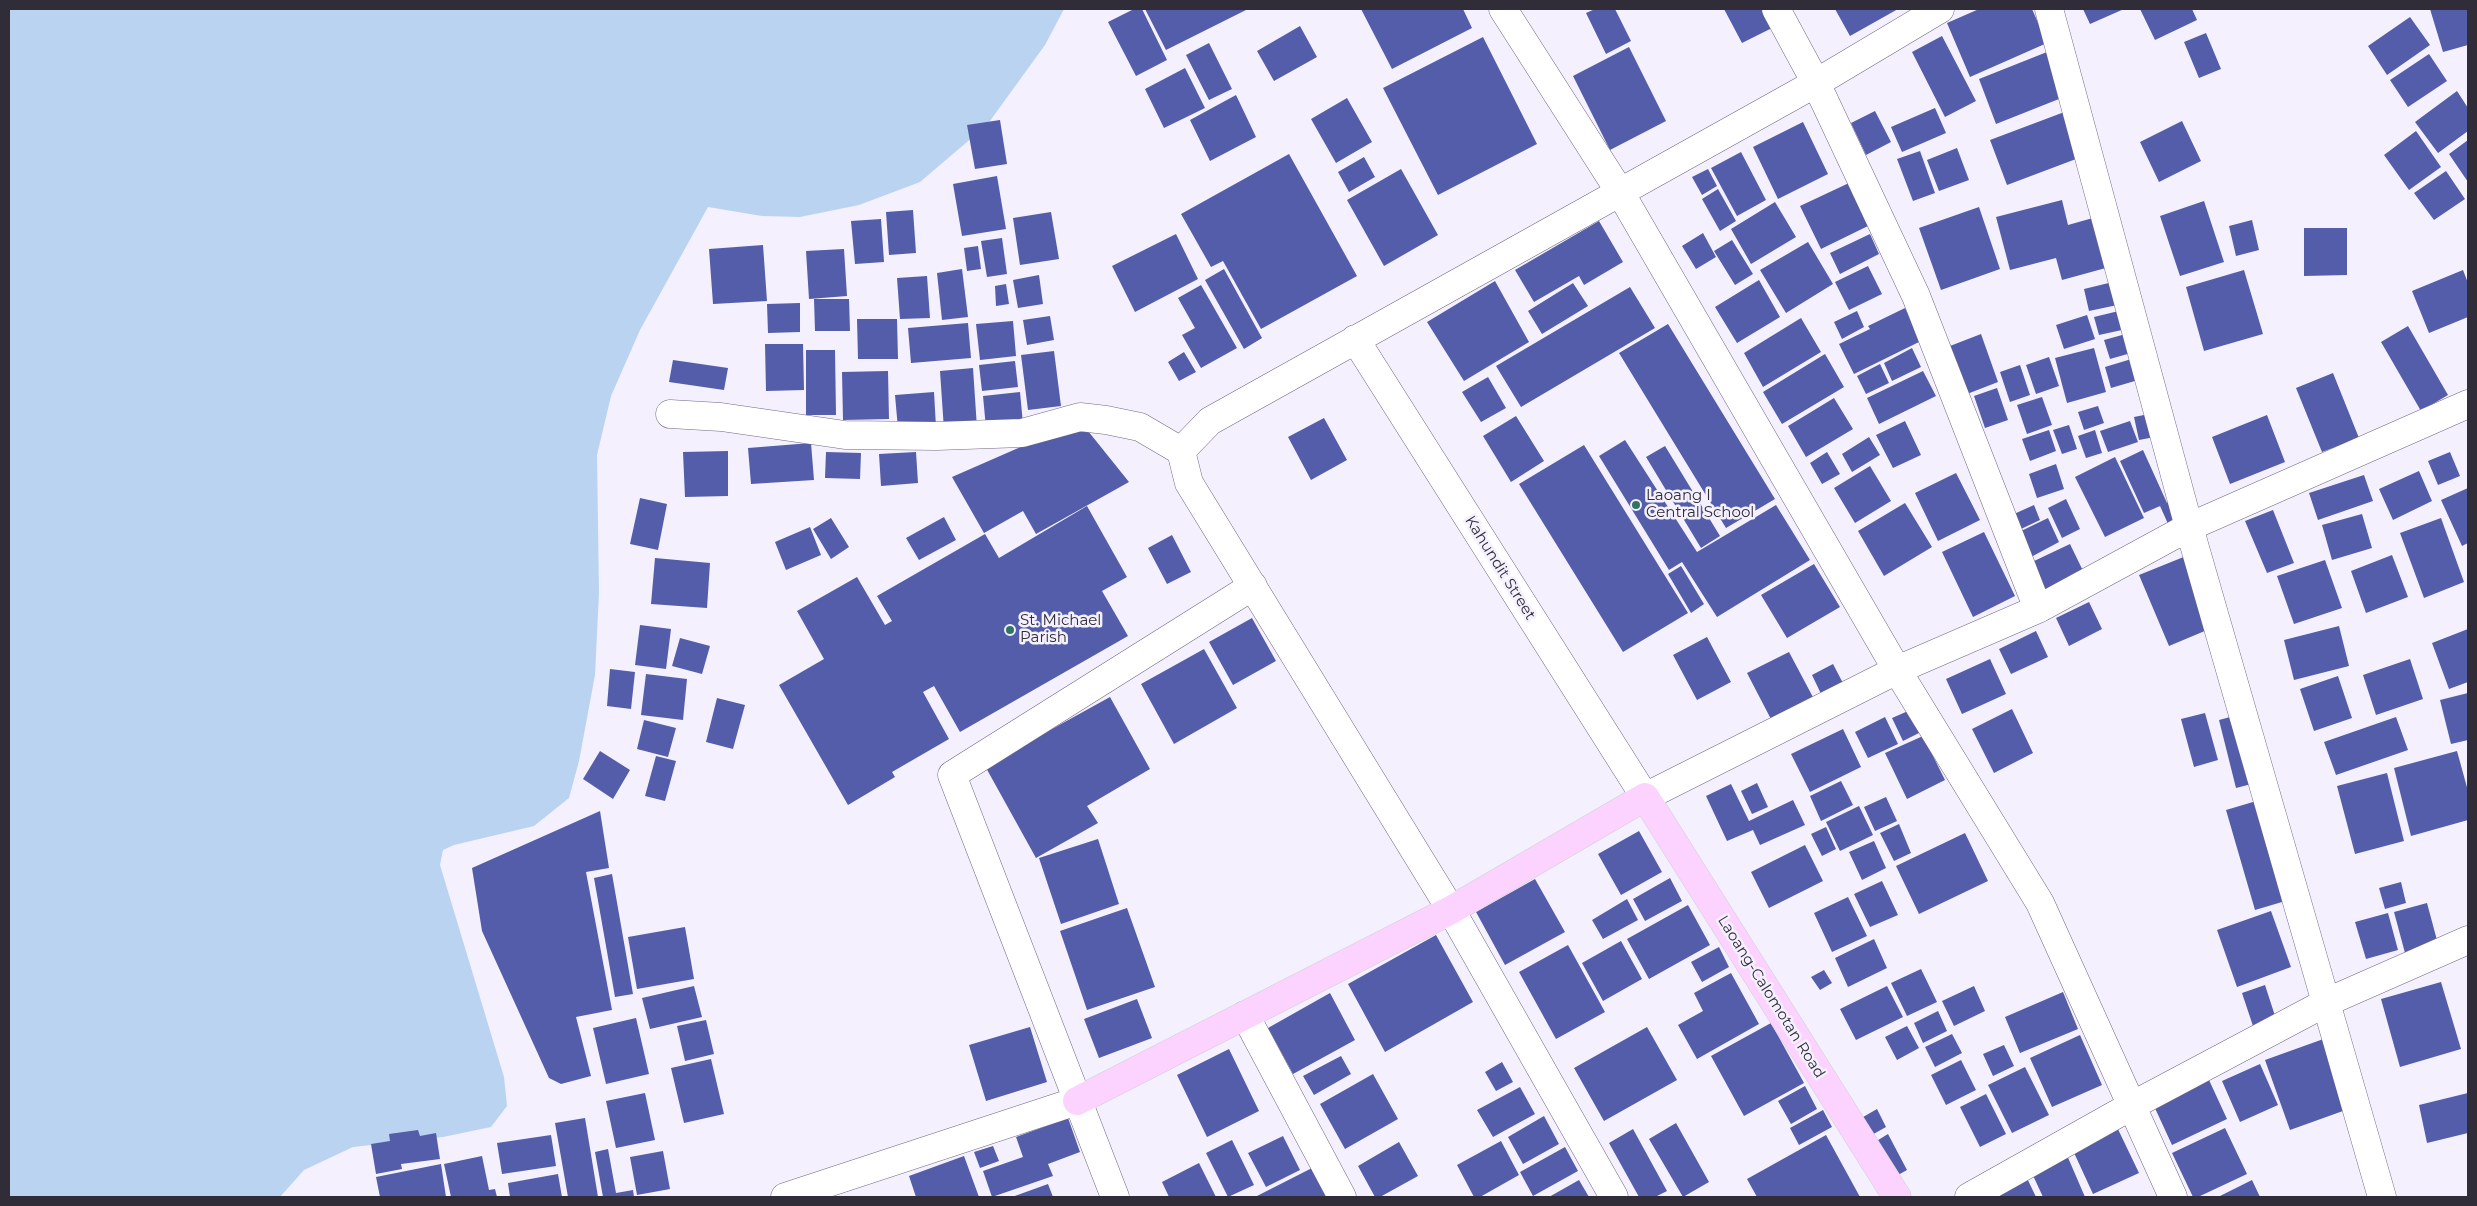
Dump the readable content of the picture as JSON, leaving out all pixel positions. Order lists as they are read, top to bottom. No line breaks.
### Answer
{"streets":{"main road":["Laoang-Calomotan Road"],"street":["Kahundit Street"]},"crossings":[["Kahundit Street","Laoang-Calomotan Road"]],"places":["Laoang I Central School","St. Michael Parish"]}
